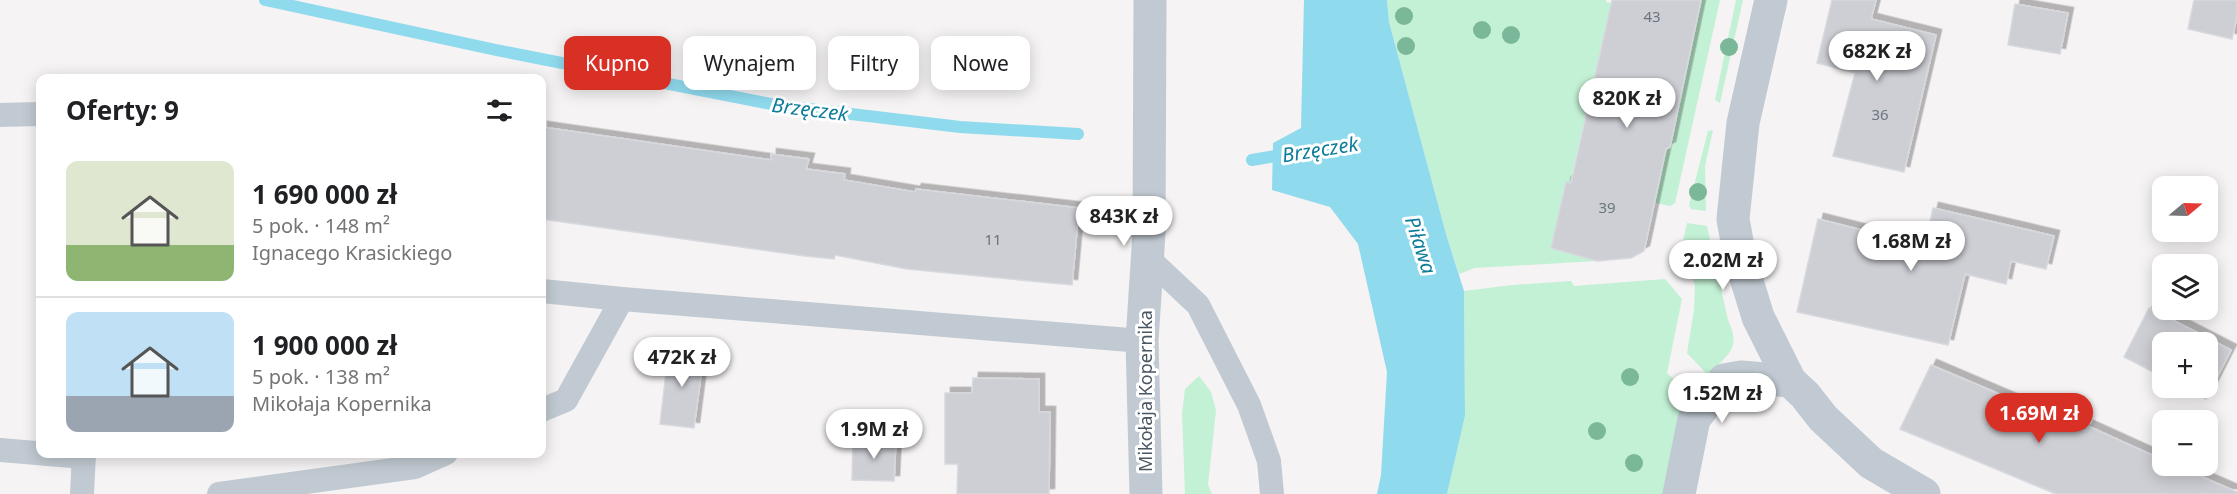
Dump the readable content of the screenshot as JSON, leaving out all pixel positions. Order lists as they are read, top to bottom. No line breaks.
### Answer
{"streets":{"street":["Mikołaja Kopernika"]},"water":["Brzęczek","Piława"],"house_numbers":["43","36","39","11"],"north":"right","page":{"price":["682K zł","820K zł","843K zł","1.68M zł","2.02M zł","472K zł","1.52M zł","1.69M zł","1.9M zł"],"chip":["Kupno","Wynajem","Filtry","Nowe"],"heading":"Oferty: 9","list":[{"name":"1 690 000 zł","note":"5 pok. · 148 m² · Ignacego Krasickiego"},{"name":"1 900 000 zł","note":"5 pok. · 138 m² · Mikołaja Kopernika"}],"map_buttons":["+","−"]}}
